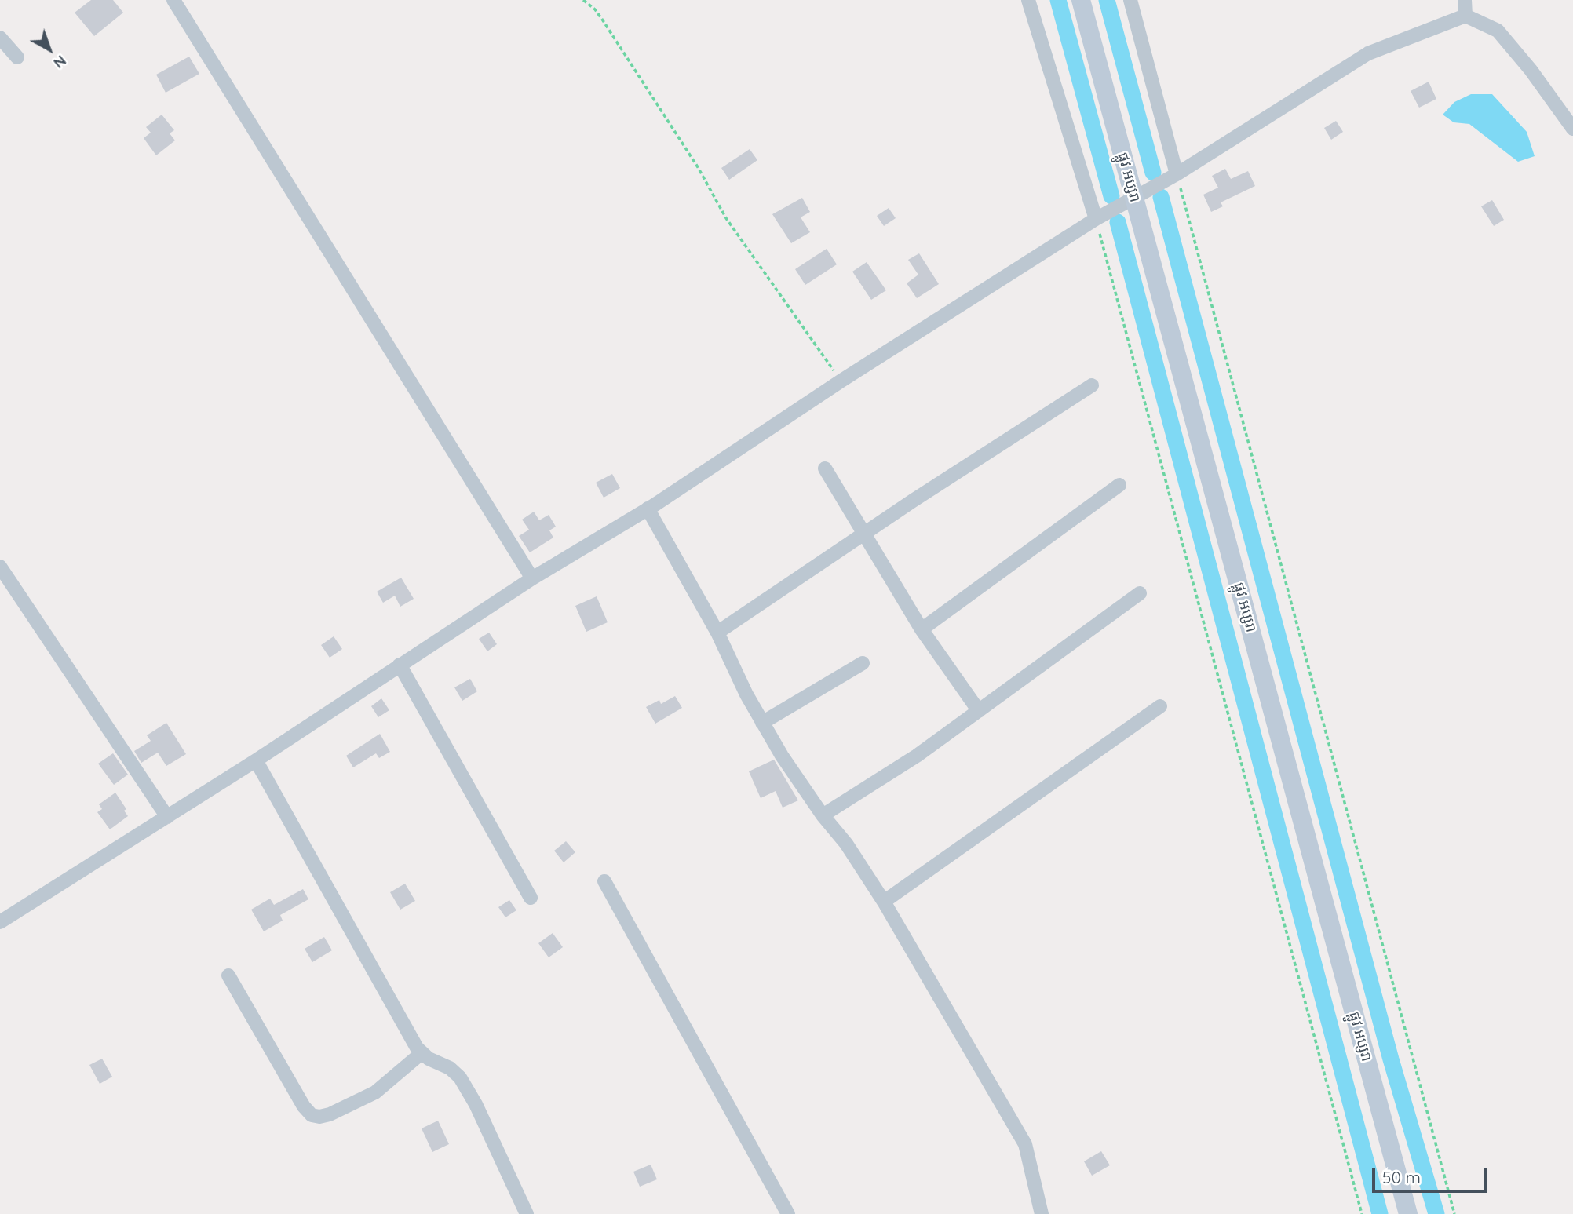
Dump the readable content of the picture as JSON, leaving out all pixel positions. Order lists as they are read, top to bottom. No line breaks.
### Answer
{"streets":{"street":["ផ្លូវ អប្សរា"]},"scale_bar":"50 m","north":"bottom right"}
